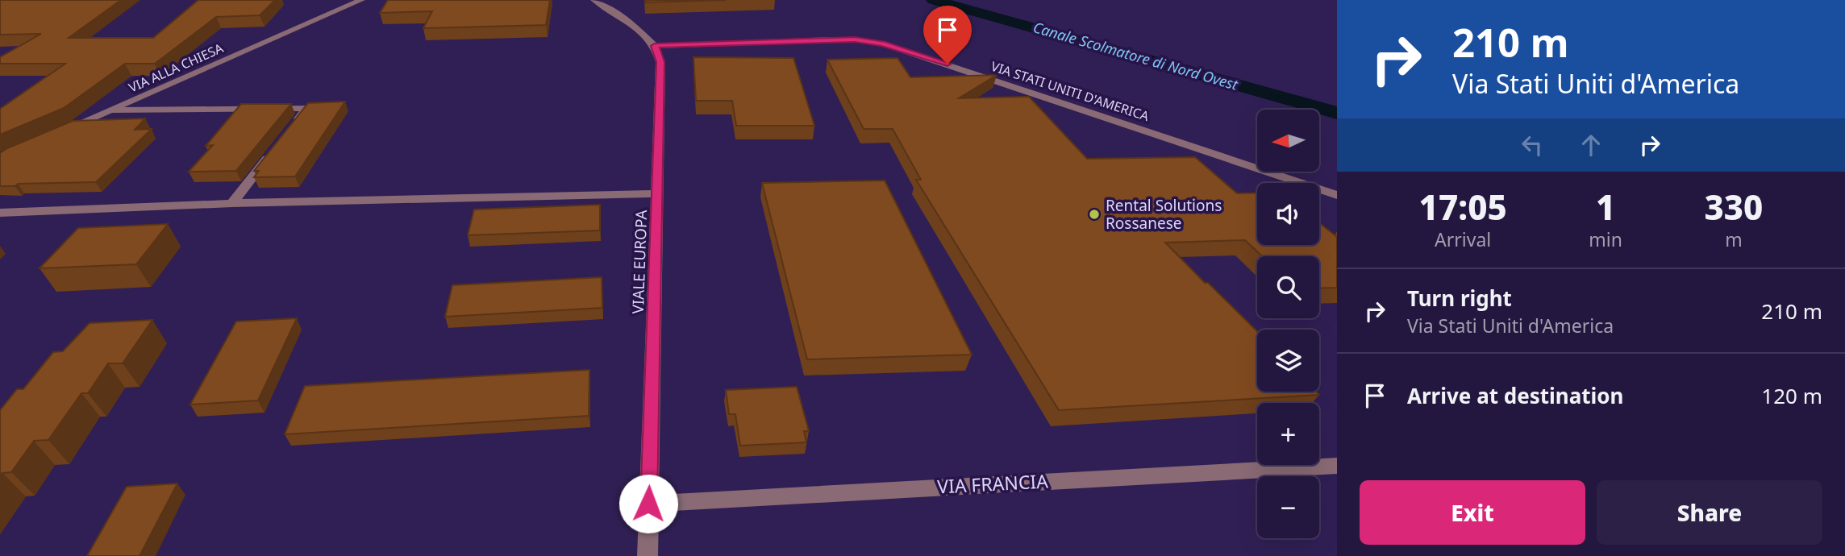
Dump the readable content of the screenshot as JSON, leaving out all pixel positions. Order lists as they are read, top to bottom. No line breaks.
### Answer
{"streets":{"street":["VIA ALLA CHIESA","VIA STATI UNITI D'AMERICA","VIALE EUROPA","VIA FRANCIA"]},"crossings":[["VIA STATI UNITI D'AMERICA","VIALE EUROPA"],["VIALE EUROPA","VIA FRANCIA"]],"water":["Canale Scolmatore di Nord Ovest"],"places":["Rental Solutions Rossanese"],"north":"left","page":{"turn":["210 m","Via Stati Uniti d'America"],"map_buttons":["+","−"],"eta":["17:05","Arrival","1","min","330","m"],"list":[{"name":"Turn right","note":"Via Stati Uniti d'America","value":"210 m"},{"name":"Arrive at destination","value":"120 m"}],"buttons":["Exit","Share"]}}
